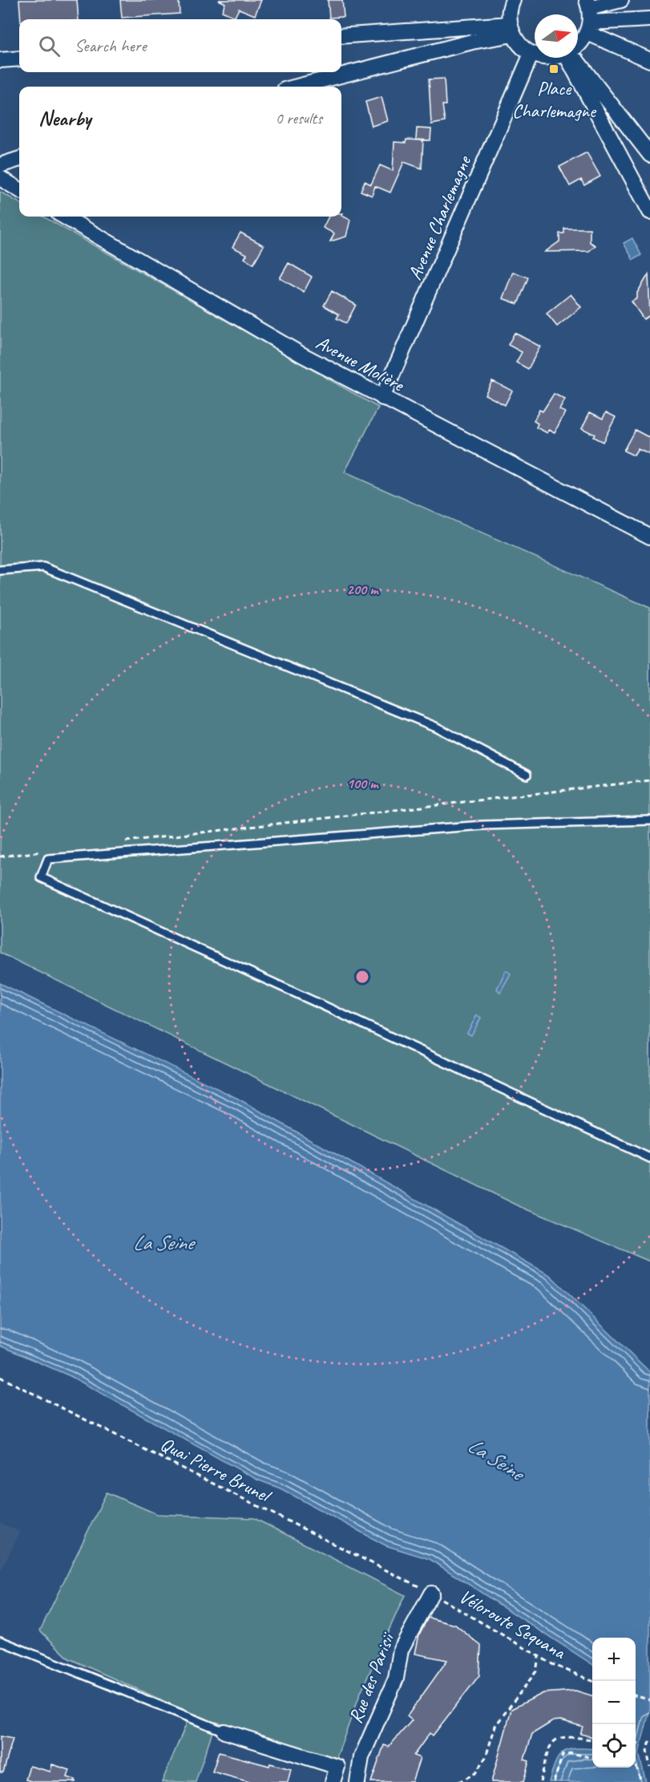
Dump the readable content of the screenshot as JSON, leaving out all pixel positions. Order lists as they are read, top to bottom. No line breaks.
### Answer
{"streets":{"street":["Avenue Charlemagne","Avenue Molière","Rue des Parisii"],"path":["Quai Pierre Brunel","Véloroute Sequana"]},"crossings":[["Avenue Charlemagne","Avenue Molière"],["Quai Pierre Brunel","Véloroute Sequana"],["Véloroute Sequana","Rue des Parisii"]],"water":["La Seine"],"places":{"transit":["Place Charlemagne"]},"north":"right","page":{"search":"Search here","heading":["Nearby","0 results"],"map_buttons":["+","−"]},"rings":["200 m","100 m"]}
